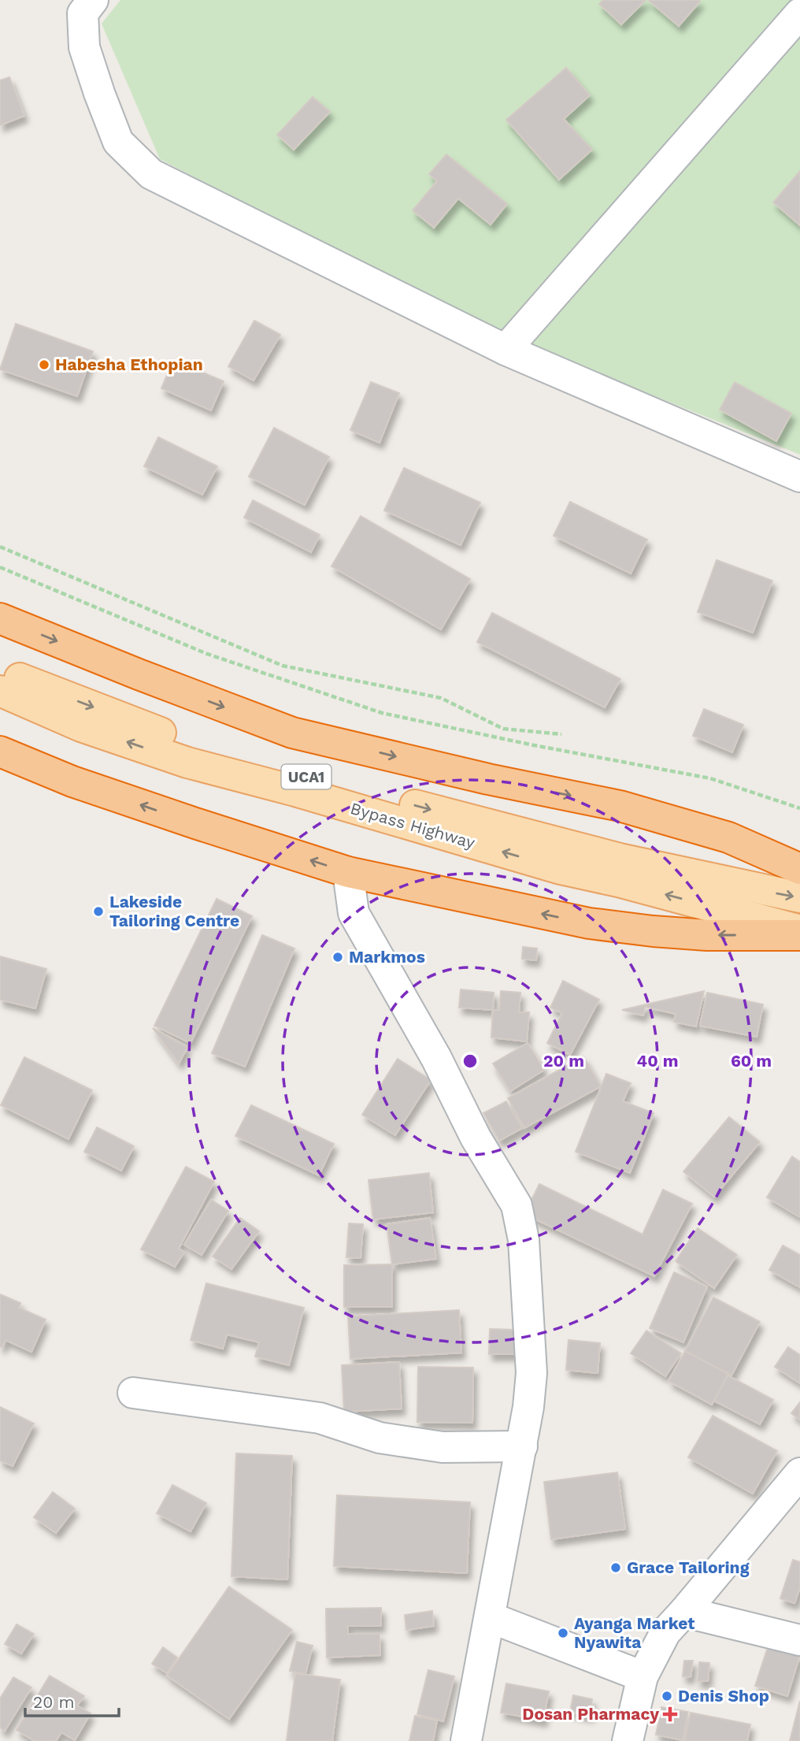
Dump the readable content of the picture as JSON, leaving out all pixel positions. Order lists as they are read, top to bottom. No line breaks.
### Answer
{"streets":{"main road":["UCA1","Bypass Highway"]},"places":{"other":["Habesha Ethopian","Lakeside Tailoring Centre","Markmos","Grace Tailoring","Ayanga Market Nyawita","Denis Shop"],"health":["Dosan Pharmacy"]},"scale_bar":"20 m","rings":["20 m","40 m","60 m"]}
